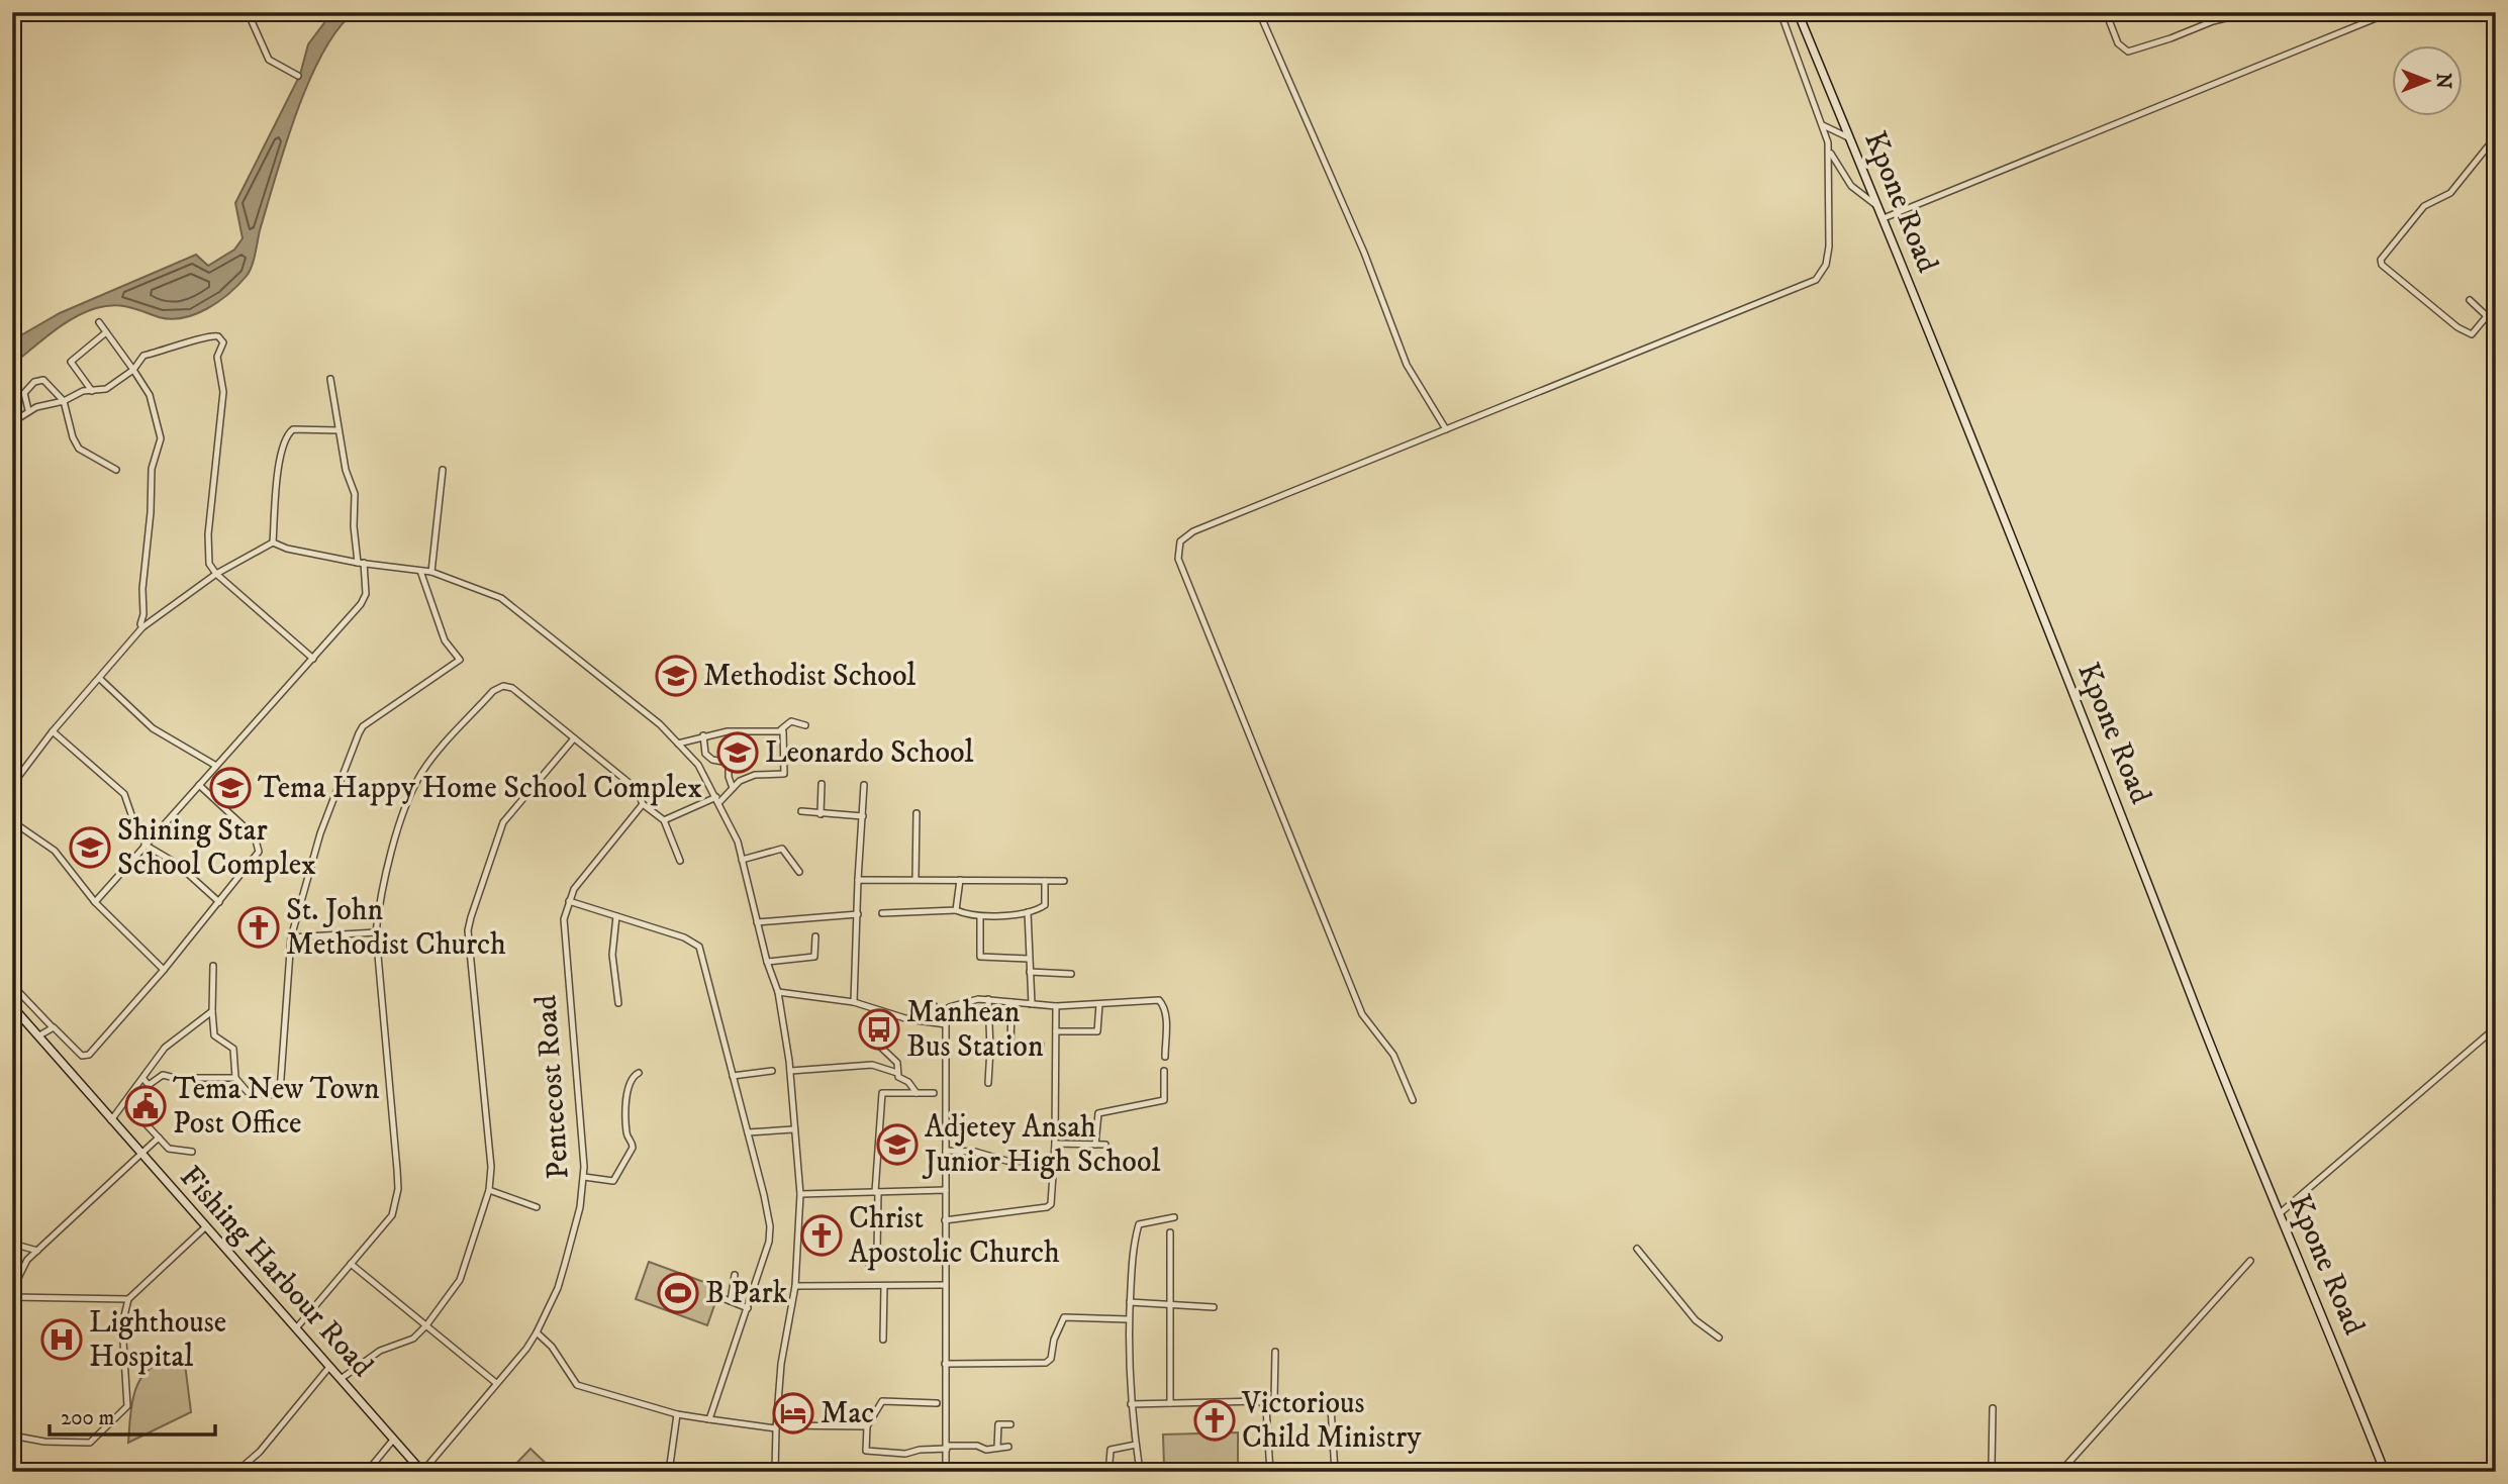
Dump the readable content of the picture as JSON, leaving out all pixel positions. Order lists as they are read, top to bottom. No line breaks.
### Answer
{"streets":{"main road":["Kpone Road","Fishing Harbour Road"],"street":["Pentecost Road"]},"crossings":[["Pentecost Road","Fishing Harbour Road"]],"places":{"school or university":["Methodist School","Leonardo School","Tema Happy Home School Complex","Shining Star School Complex","Adjetey Ansah Junior High School"],"church":["St. John Methodist Church","Christ Apostolic Church","Victorious Child Ministry"],"bus stop":["Manhean Bus Station"],"public building":["Tema New Town Post Office"],"sports":["B Park"],"hospital":["Lighthouse Hospital"],"hotel":["Mac"]},"scale_bar":"200 m","north":"right"}
